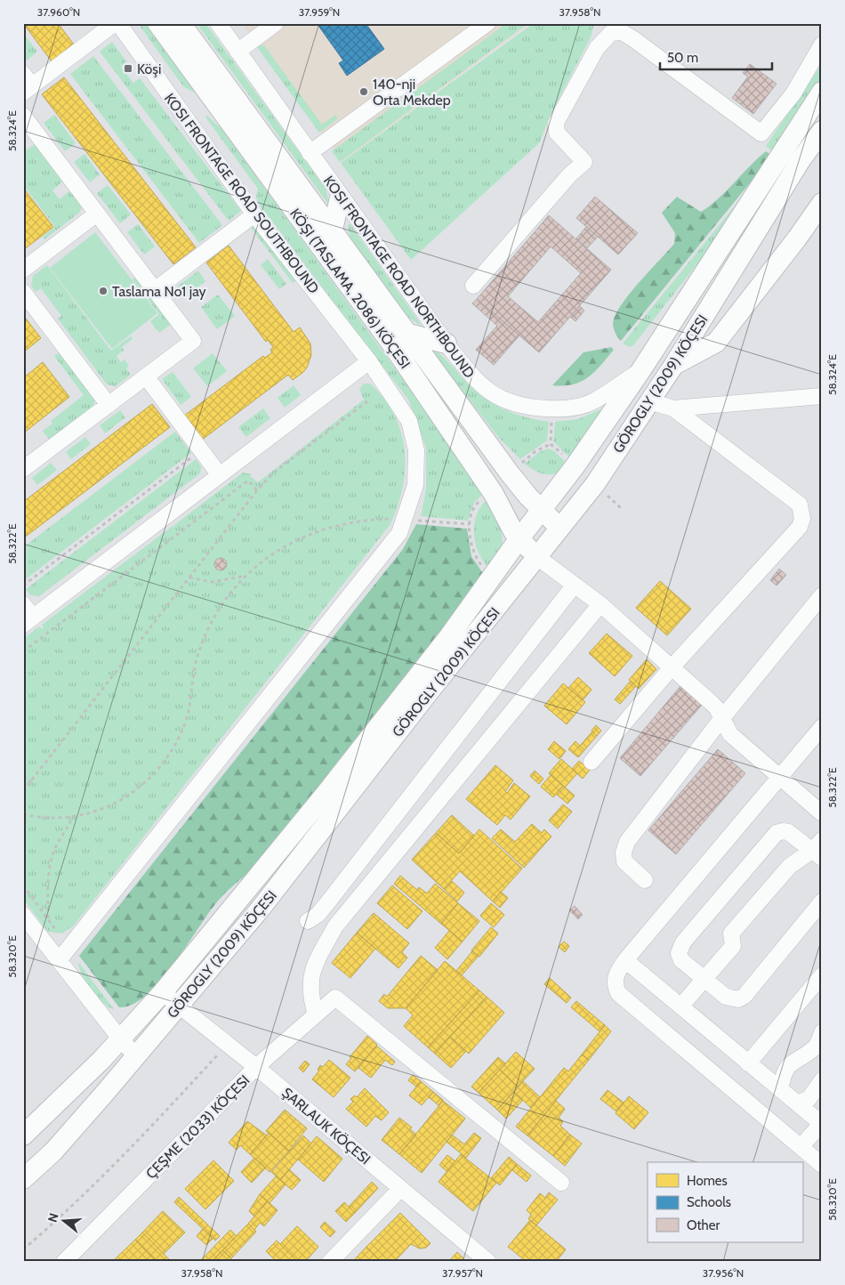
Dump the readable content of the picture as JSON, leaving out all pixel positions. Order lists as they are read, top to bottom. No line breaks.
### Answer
{"streets":{"main road":["KÖŞI (TASLAMA, 2086) KÖÇESI","GÖROGLY (2009) KÖÇESI"],"street":["KOSI FRONTAGE ROAD SOUTHBOUND","KOSI FRONTAGE ROAD NORTHBOUND","ŞARLAUK KÖÇESI","ÇEŞME (2033) KÖÇESI"]},"crossings":[["KOSI FRONTAGE ROAD NORTHBOUND","GÖROGLY (2009) KÖÇESI"],["KÖŞI (TASLAMA, 2086) KÖÇESI","GÖROGLY (2009) KÖÇESI"],["GÖROGLY (2009) KÖÇESI","ŞARLAUK KÖÇESI"],["ŞARLAUK KÖÇESI","ÇEŞME (2033) KÖÇESI"]],"places":{"transit":["Köşi"],"other":["140-nji Orta Mekdep","Taslama No1 jay"]},"legend":["Homes","Schools","Other"],"scale_bar":"50 m","north":"left","coordinates":["37.960°N","37.959°N","37.958°N","58.324°E","58.322°E","58.320°E","37.957°N","37.956°N"]}
